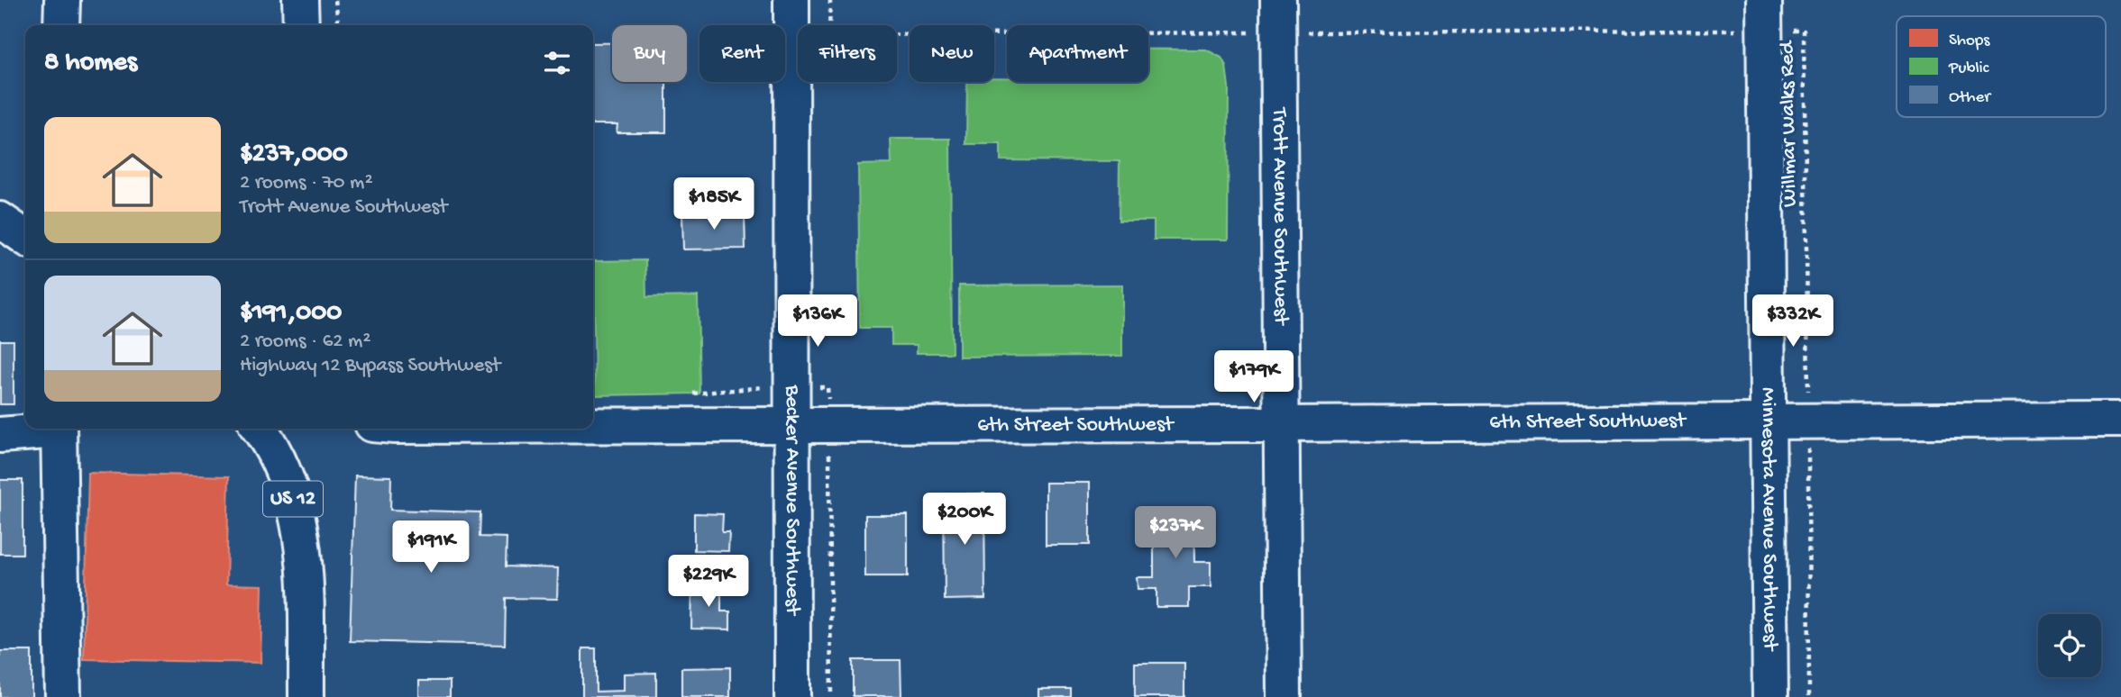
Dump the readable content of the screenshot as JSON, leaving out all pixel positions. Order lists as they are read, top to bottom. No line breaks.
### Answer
{"streets":{"main road":["Trott Avenue Southwest","6th Street Southwest","US 12","Becker Avenue Southwest","Minnesota Avenue Southwest"]},"crossings":[["Trott Avenue Southwest","6th Street Southwest"],["6th Street Southwest","Becker Avenue Southwest"],["6th Street Southwest","Minnesota Avenue Southwest"]],"legend":["Shops","Public","Other"],"page":{"chip":["Buy","Rent","Filters","New","Apartment"],"heading":"8 homes","list":[{"name":"$237,000","note":"2 rooms · 70 m² · Trott Avenue Southwest"},{"name":"$191,000","note":"2 rooms · 62 m² · Highway 12 Bypass Southwest"}],"price":["$185K","$136K","$332K","$179K","$200K","$237K","$191K","$229K"]}}
